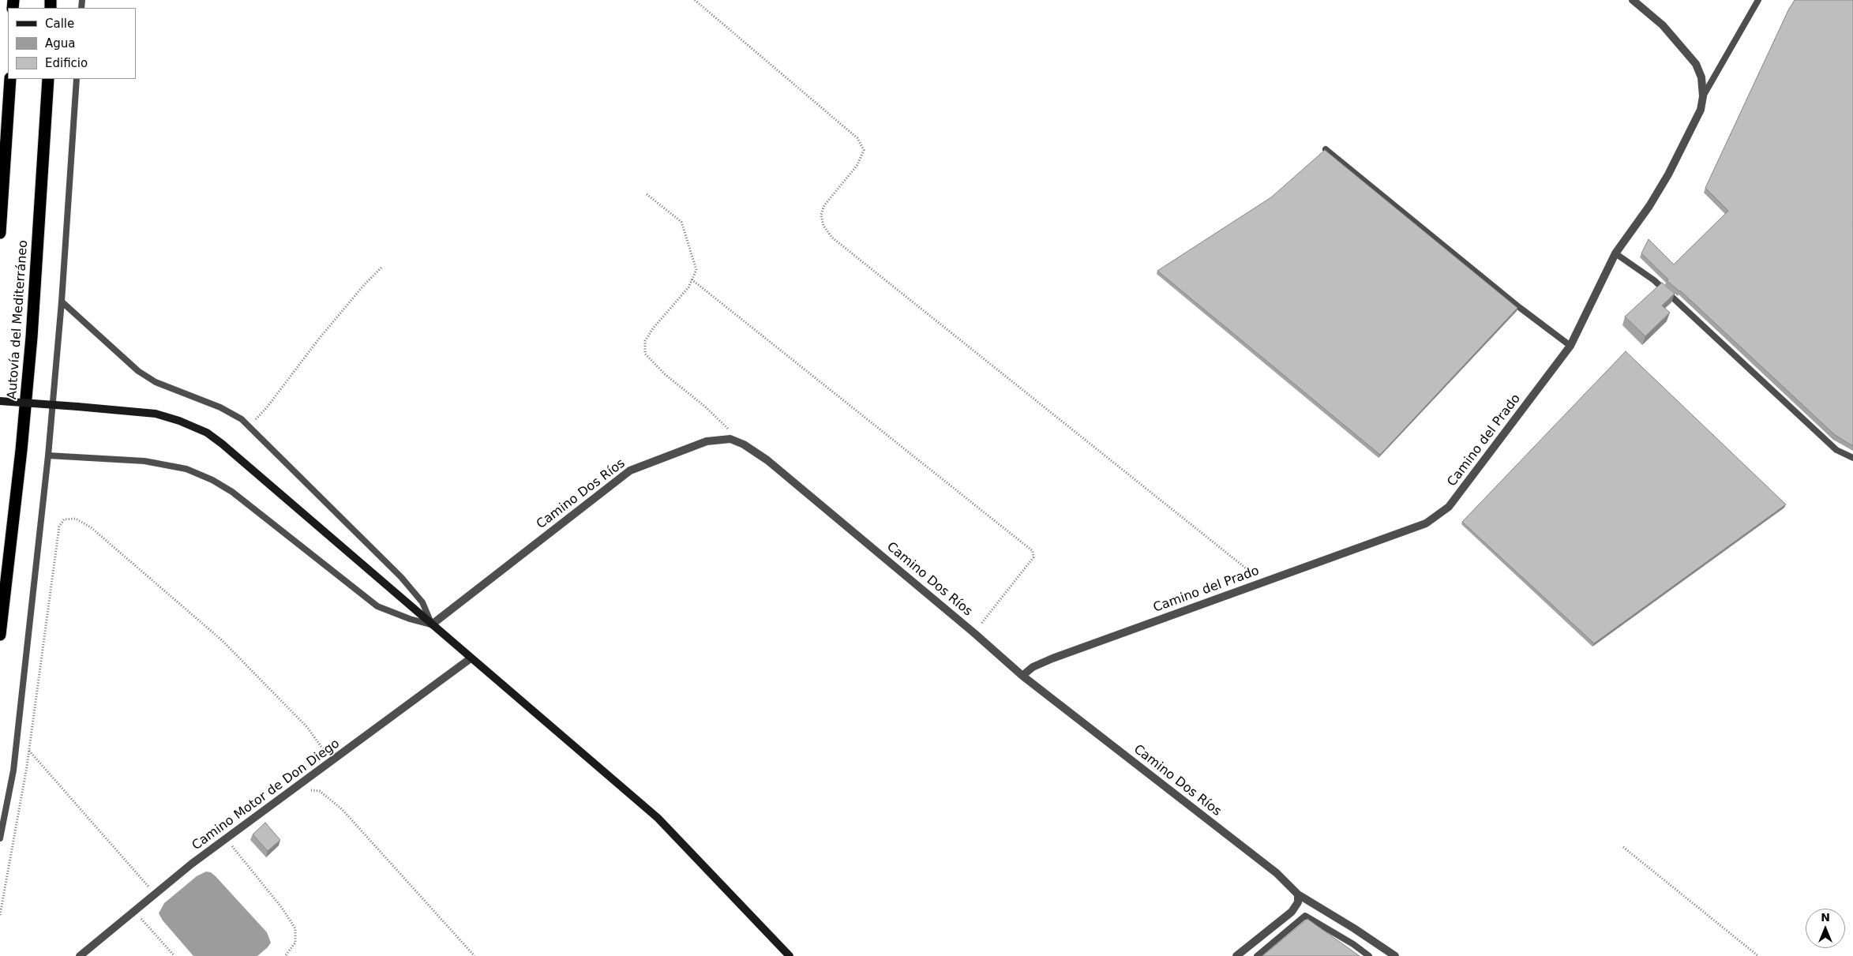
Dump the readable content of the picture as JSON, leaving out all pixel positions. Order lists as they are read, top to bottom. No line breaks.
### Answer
{"streets":{"highway":["Autovía del Mediterráneo"],"street":["Camino del Prado","Camino Dos Ríos","Camino Motor de Don Diego"]},"crossings":[["Camino del Prado","Camino Dos Ríos"]],"legend":["Calle","Agua","Edificio"],"north":"top"}
